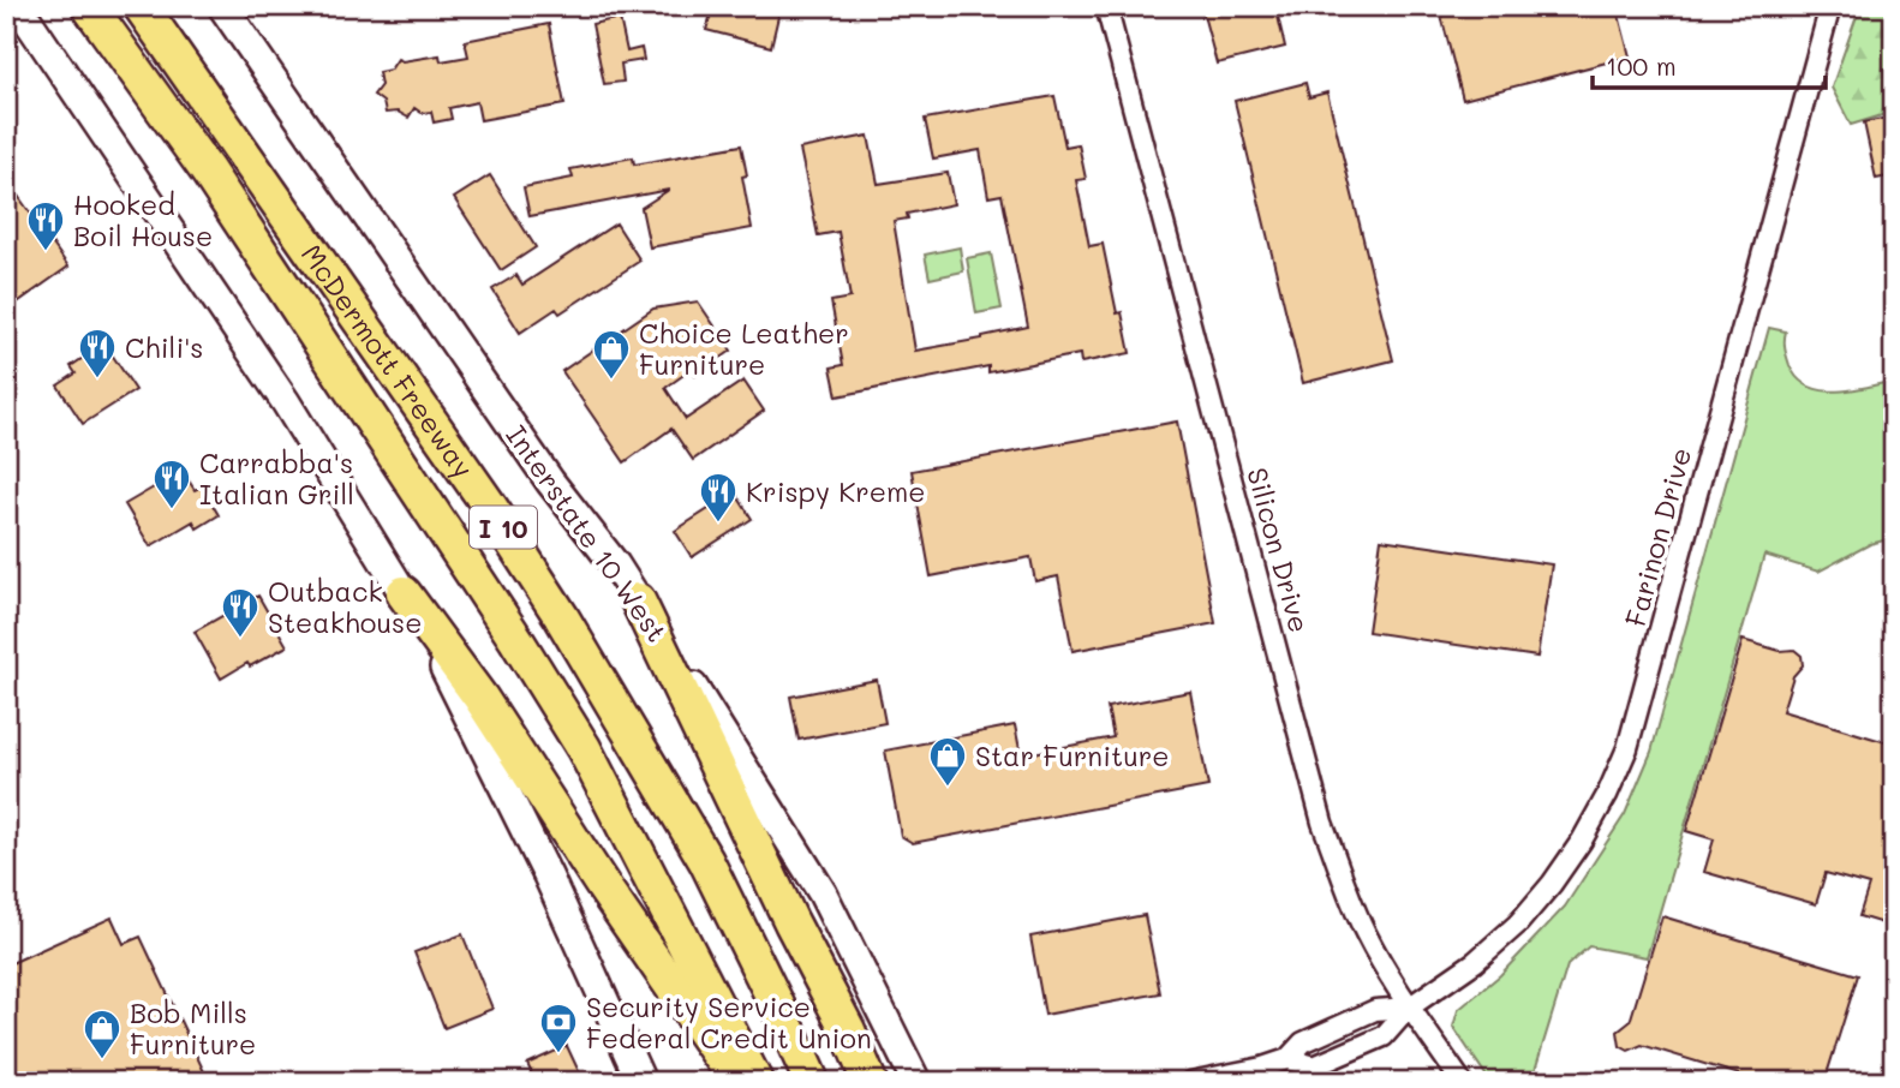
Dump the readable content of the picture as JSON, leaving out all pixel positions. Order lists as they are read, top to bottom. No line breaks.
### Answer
{"streets":{"highway":["McDermott Freeway","I 10"],"main road":["Interstate 10 West"],"street":["Farinon Drive","Silicon Drive"]},"crossings":[["Farinon Drive","Silicon Drive"]],"places":{"restaurant":["Hooked Boil House","Chili's","Carrabba's Italian Grill","Krispy Kreme","Outback Steakhouse"],"shop":["Choice Leather Furniture","Star Furniture","Bob Mills Furniture"],"bank":["Security Service Federal Credit Union"]},"scale_bar":"100 m"}
